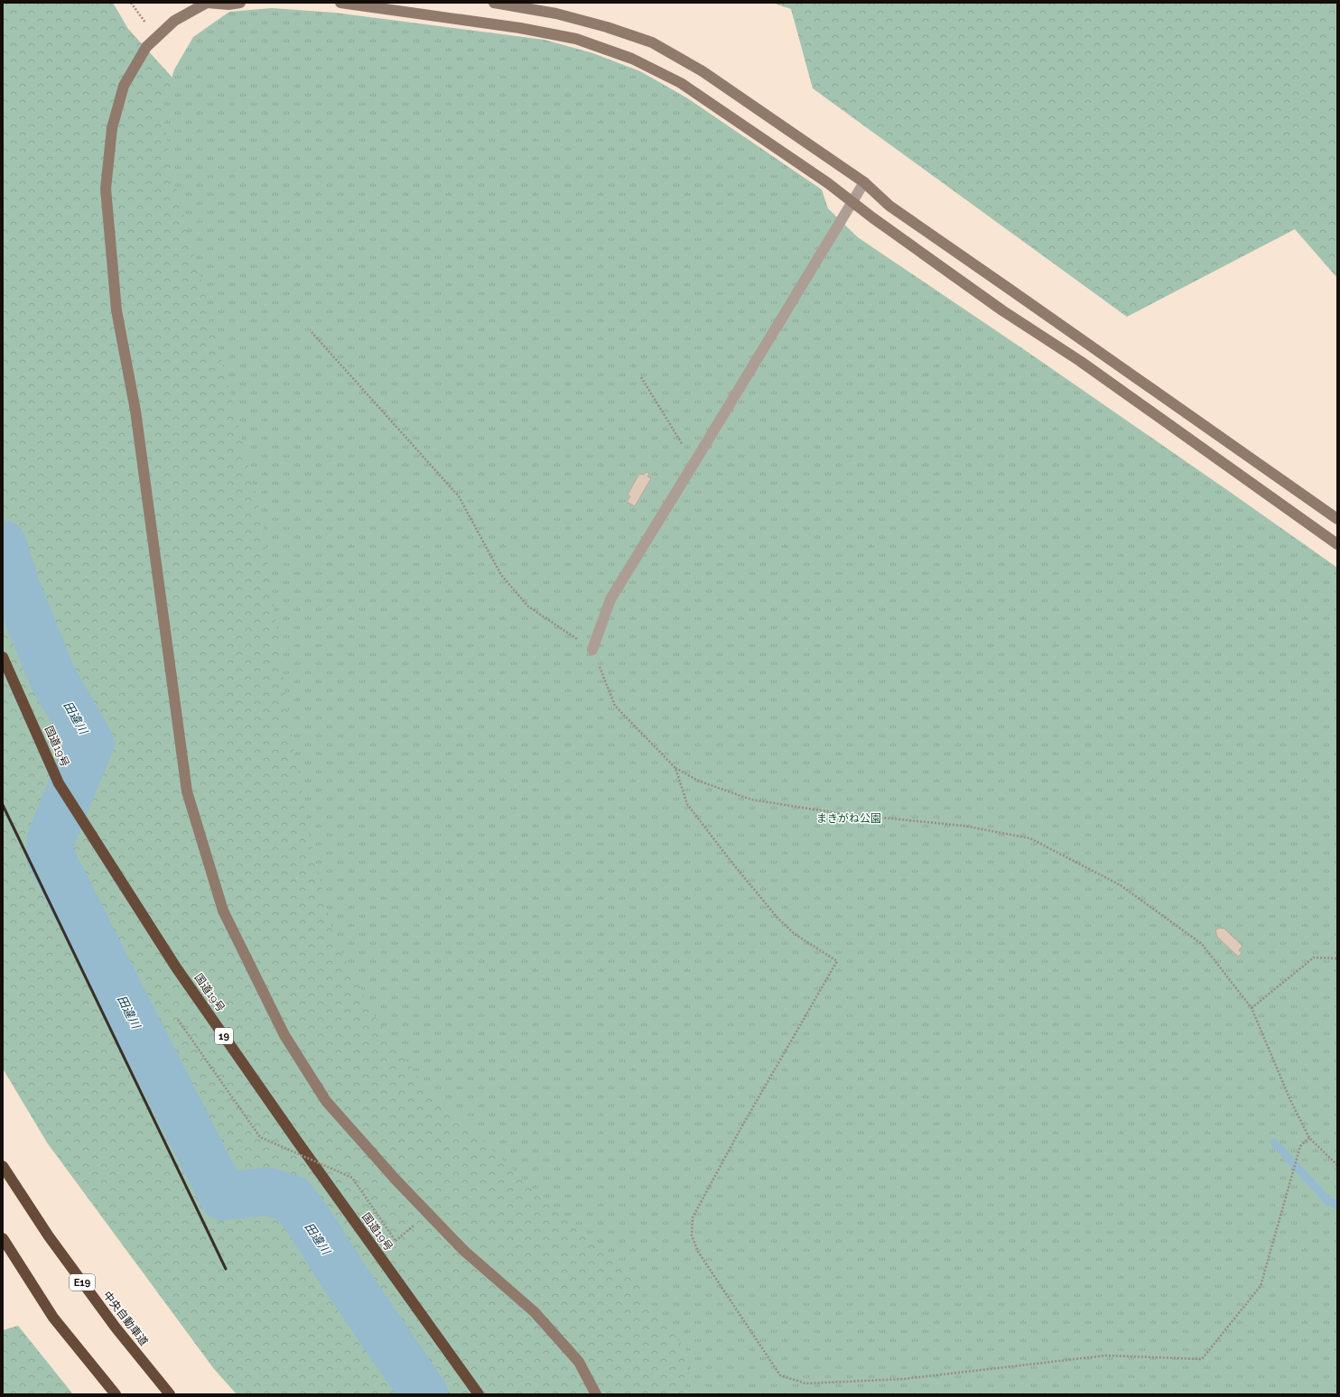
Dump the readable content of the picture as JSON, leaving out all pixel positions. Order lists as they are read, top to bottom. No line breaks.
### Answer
{"streets":{"highway":["国道19号","19","E19","中央自動車道"]},"water":["田違川"],"parks":["まきがね公園"]}
